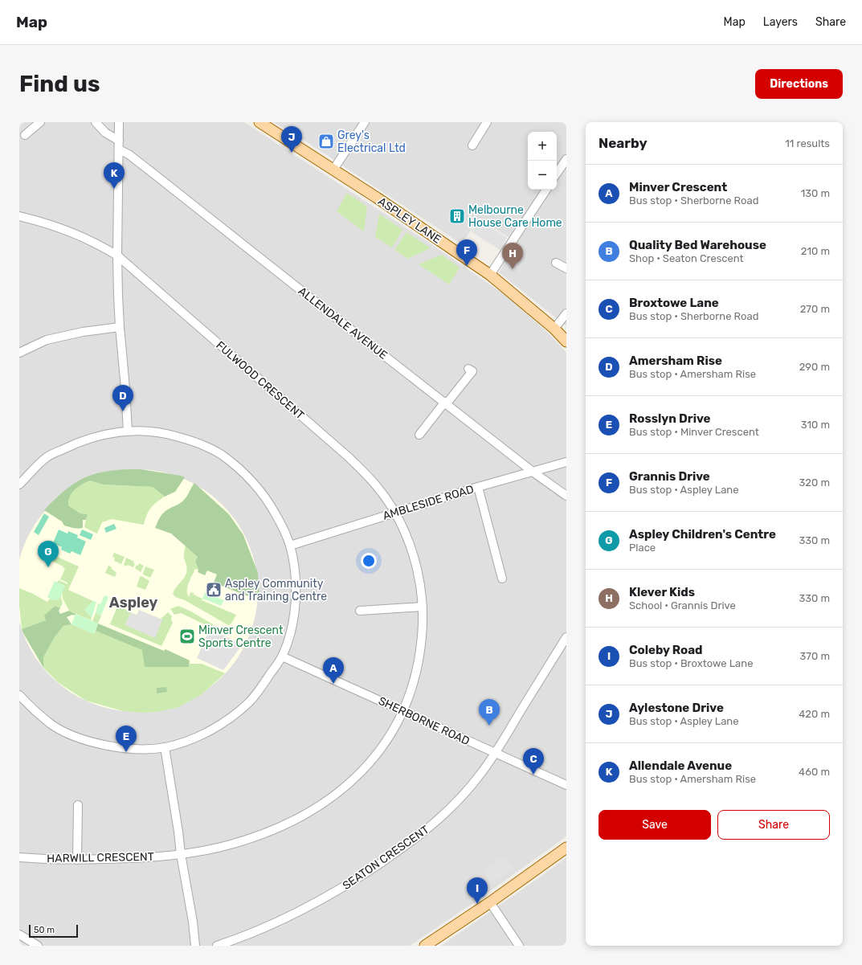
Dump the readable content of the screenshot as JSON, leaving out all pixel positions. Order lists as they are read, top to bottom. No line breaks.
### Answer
{"streets":{"main road":["ASPLEY LANE"],"street":["ALLENDALE AVENUE","FULWOOD CRESCENT","AMBLESIDE ROAD","SHERBORNE ROAD","HARWILL CRESCENT","SEATON CRESCENT"]},"crossings":[["ALLENDALE AVENUE","AMBLESIDE ROAD"],["FULWOOD CRESCENT","AMBLESIDE ROAD"],["FULWOOD CRESCENT","SHERBORNE ROAD"],["FULWOOD CRESCENT","HARWILL CRESCENT"],["SHERBORNE ROAD","HARWILL CRESCENT"],["SHERBORNE ROAD","SEATON CRESCENT"]],"districts":["Aspley"],"places":{"shop":["Grey's Electrical Ltd"],"building":["Melbourne House Care Home"],"public building":["Aspley Community and Training Centre"],"sports":["Minver Crescent Sports Centre"]},"scale_bar":"50 m","page":{"header":"Map","nav":["Map","Layers","Share"],"buttons":["Directions",["Save","Share"]],"title":"Find us","heading":["Nearby","11 results"],"pins":["J","K","F","H","D","G","A","B","E","C","I"],"map_buttons":["+","−"],"list":[{"mark":"A","name":"Minver Crescent","note":"Bus stop · Sherborne Road","value":"130 m"},{"mark":"B","name":"Quality Bed Warehouse","note":"Shop · Seaton Crescent","value":"210 m"},{"mark":"C","name":"Broxtowe Lane","note":"Bus stop · Sherborne Road","value":"270 m"},{"mark":"D","name":"Amersham Rise","note":"Bus stop · Amersham Rise","value":"290 m"},{"mark":"E","name":"Rosslyn Drive","note":"Bus stop · Minver Crescent","value":"310 m"},{"mark":"F","name":"Grannis Drive","note":"Bus stop · Aspley Lane","value":"320 m"},{"mark":"G","name":"Aspley Children's Centre","note":"Place","value":"330 m"},{"mark":"H","name":"Klever Kids","note":"School · Grannis Drive","value":"330 m"},{"mark":"I","name":"Coleby Road","note":"Bus stop · Broxtowe Lane","value":"370 m"},{"mark":"J","name":"Aylestone Drive","note":"Bus stop · Aspley Lane","value":"420 m"},{"mark":"K","name":"Allendale Avenue","note":"Bus stop · Amersham Rise","value":"460 m"}],"scale":"50 m"}}
